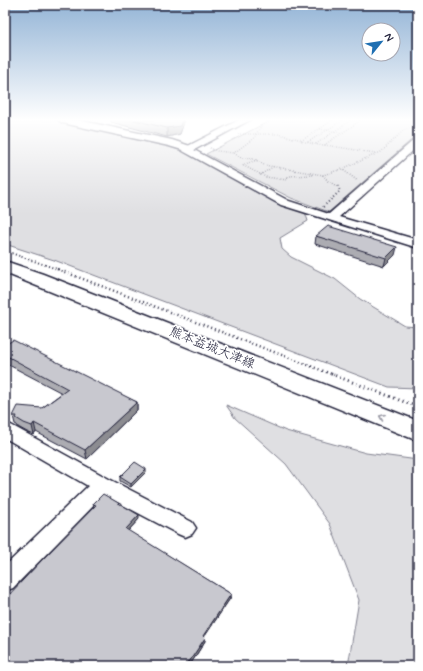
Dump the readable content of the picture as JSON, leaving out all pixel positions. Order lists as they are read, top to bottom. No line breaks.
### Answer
{"streets":{"main road":["熊本益城大津線"]},"north":"top right"}
